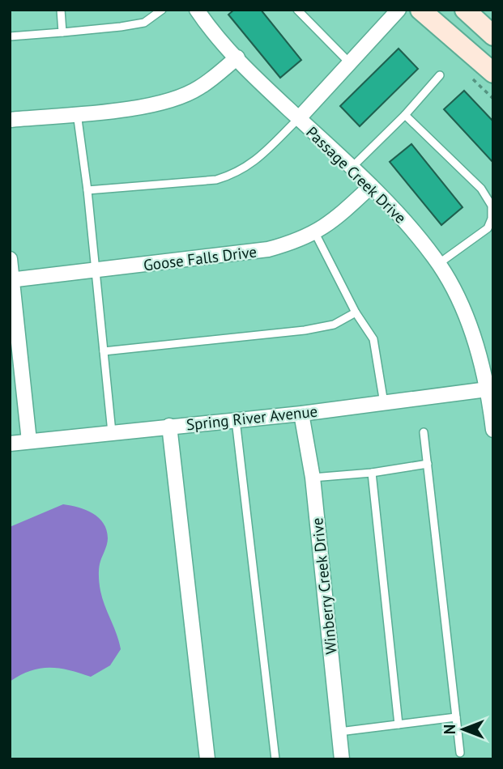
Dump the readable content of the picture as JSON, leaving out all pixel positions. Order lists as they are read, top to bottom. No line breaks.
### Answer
{"streets":{"street":["Passage Creek Drive","Goose Falls Drive","Spring River Avenue","Winberry Creek Drive"]},"crossings":[["Passage Creek Drive","Goose Falls Drive"],["Passage Creek Drive","Spring River Avenue"],["Spring River Avenue","Winberry Creek Drive"]],"north":"left"}
